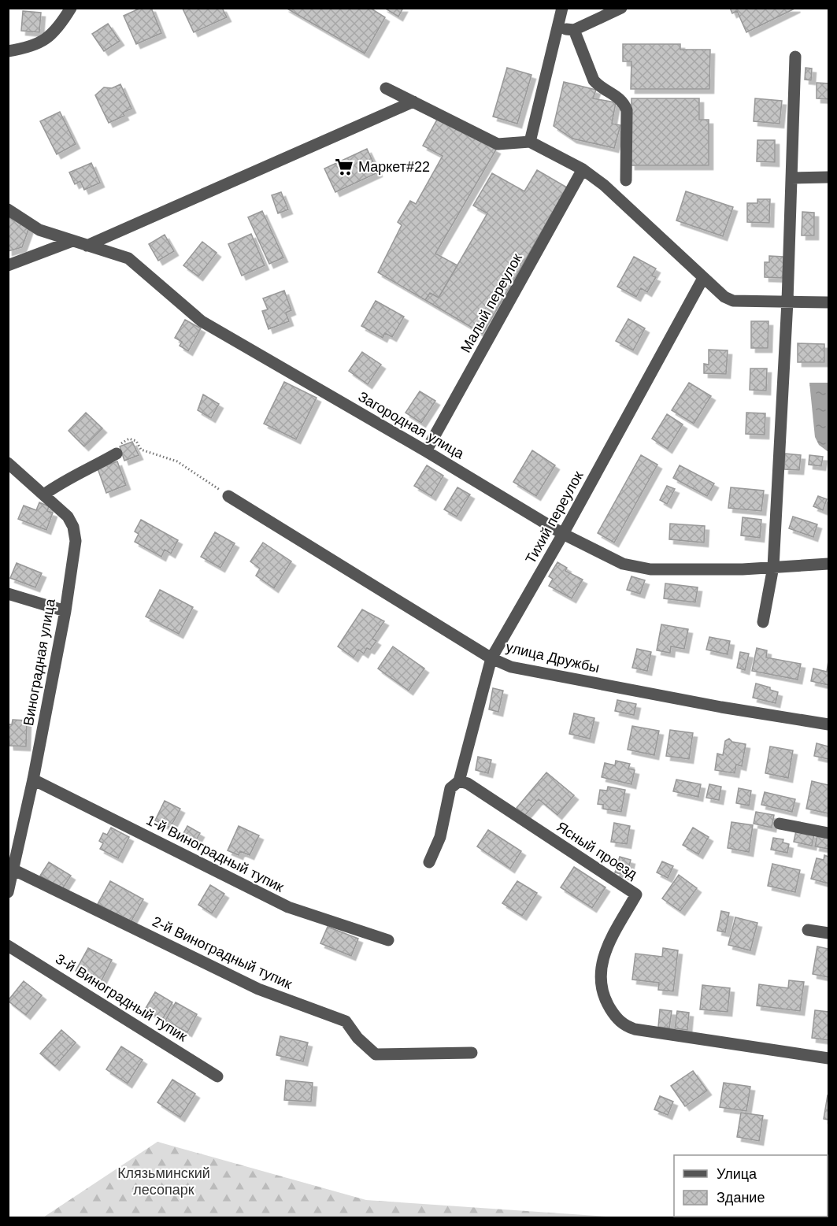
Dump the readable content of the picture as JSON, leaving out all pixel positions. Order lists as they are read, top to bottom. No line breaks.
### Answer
{"streets":{"street":["Малый переулок","Загородная улица","Тихий переулок","улица Дружбы","Виноградная улица","Ясный проезд","1-й Виноградный тупик","2-й Виноградный тупик","3-й Виноградный тупик"]},"crossings":[["Малый переулок","Загородная улица"],["Загородная улица","Тихий переулок"],["Тихий переулок","улица Дружбы"],["Тихий переулок","Ясный проезд"],["Виноградная улица","1-й Виноградный тупик"],["Виноградная улица","2-й Виноградный тупик"]],"parks":["Клязьминский лесопарк"],"places":{"supermarket":["Маркет#22"]},"legend":["Улица","Здание"]}
